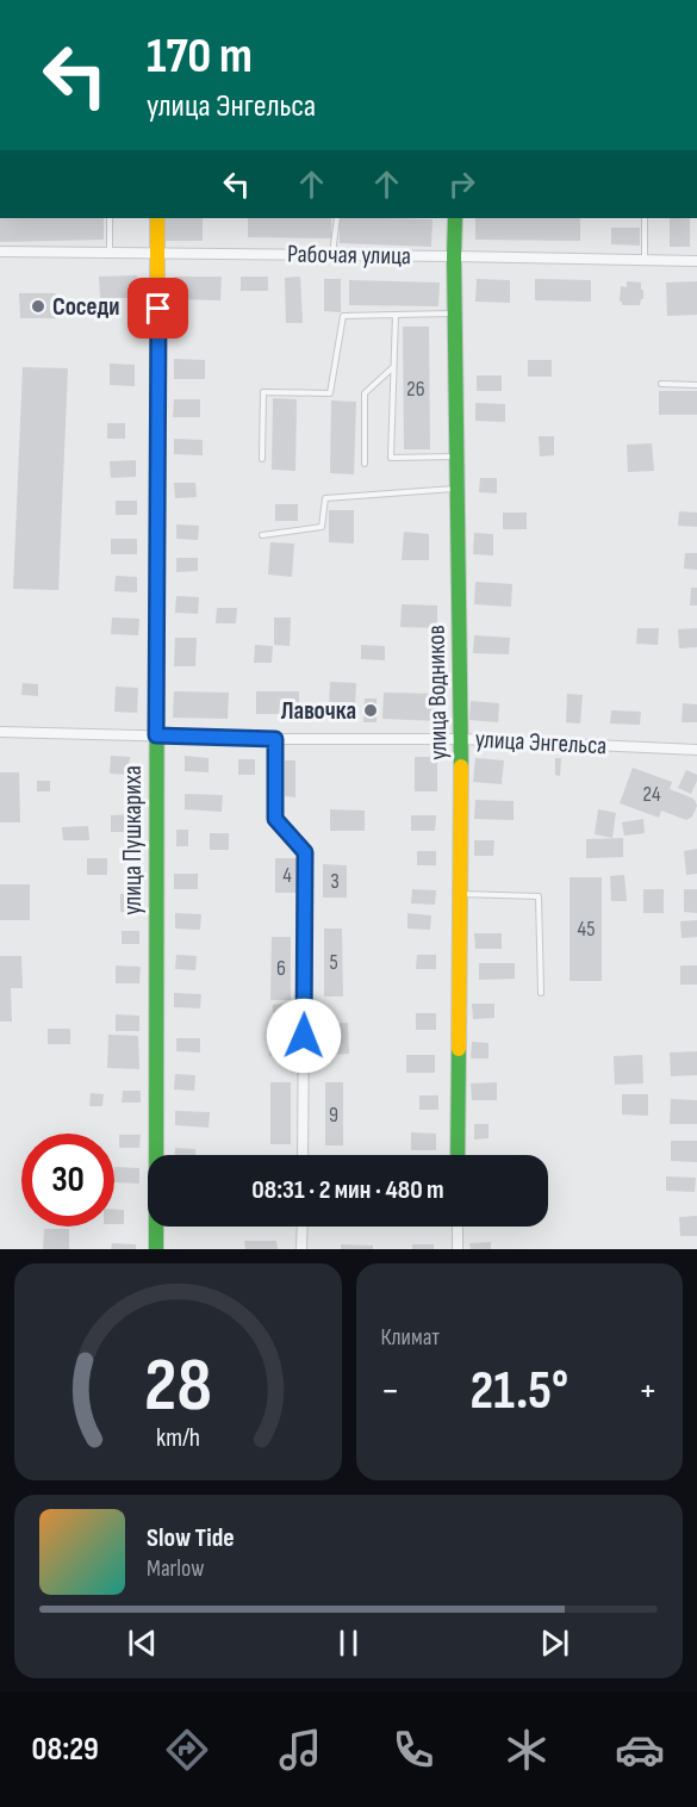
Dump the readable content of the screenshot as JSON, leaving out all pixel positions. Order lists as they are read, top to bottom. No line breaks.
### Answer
{"streets":{"street":["Рабочая улица","улица Водников","улица Энгельса","улица Пушкариха"]},"crossings":[["Рабочая улица","улица Водников"],["Рабочая улица","улица Пушкариха"],["улица Водников","улица Энгельса"],["улица Энгельса","улица Пушкариха"]],"places":["Соседи","Лавочка"],"house_numbers":["26","24","4","3","45","5","6","9"],"page":{"turn":["170 m","улица Энгельса"],"limit":"30","trip":"08:31 · 2 мин · 480 m","tile":"Климат","heat":["−","21.5°","+"],"song":["Slow Tide","Marlow"],"tabs":"08:29","gauge":["28","km/h"]}}
